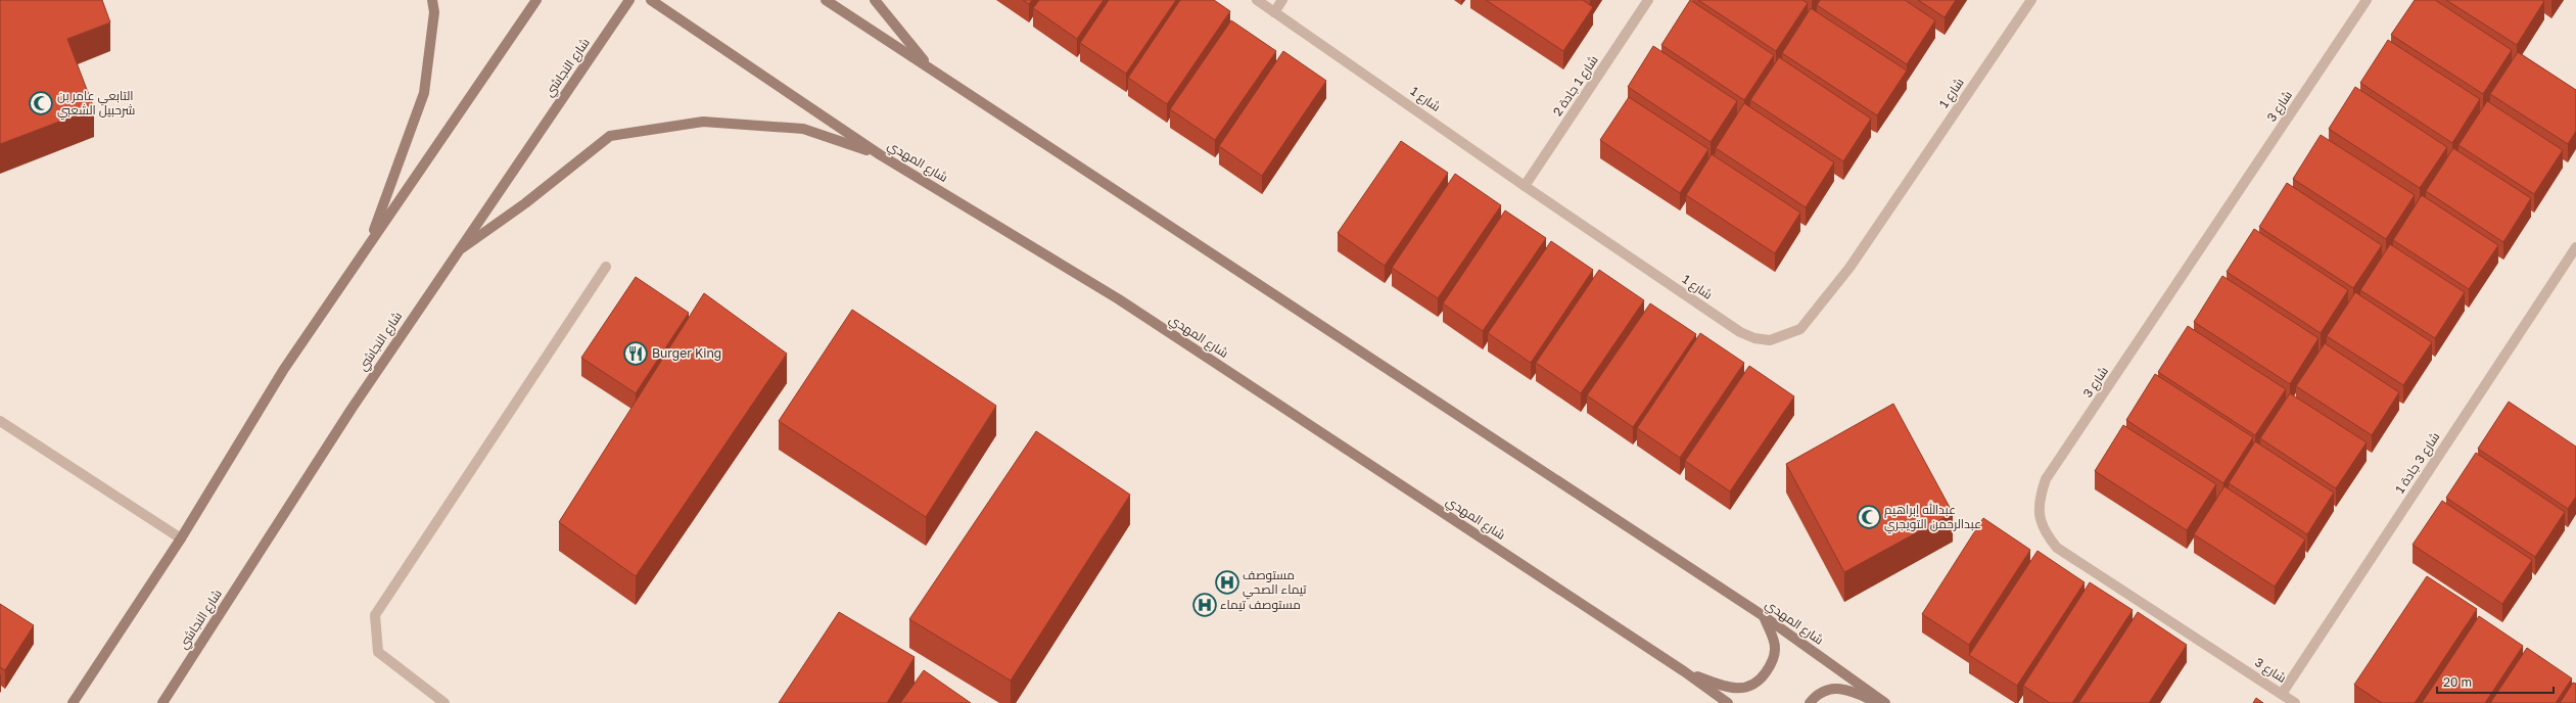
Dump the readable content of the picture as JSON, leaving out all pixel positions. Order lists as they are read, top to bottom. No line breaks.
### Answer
{"streets":{"main road":["شارع النجاشي","شارع المهدي"],"street":["شارع 1 جادة 2","شارع 1","شارع 3","شارع 3 جادة 1"]},"crossings":[["شارع 1 جادة 2","شارع 1"],["شارع 3","شارع 3 جادة 1"]],"places":{"mosque":["التابعي عامر بن شرحبيل الشعبي","عبدالله إبراهيم عبدالرحمن التويجري"],"restaurant":["Burger King"],"hospital":["مستوصف تيماء الصحي","مستوصف تيماء"]},"scale_bar":"20 m"}
